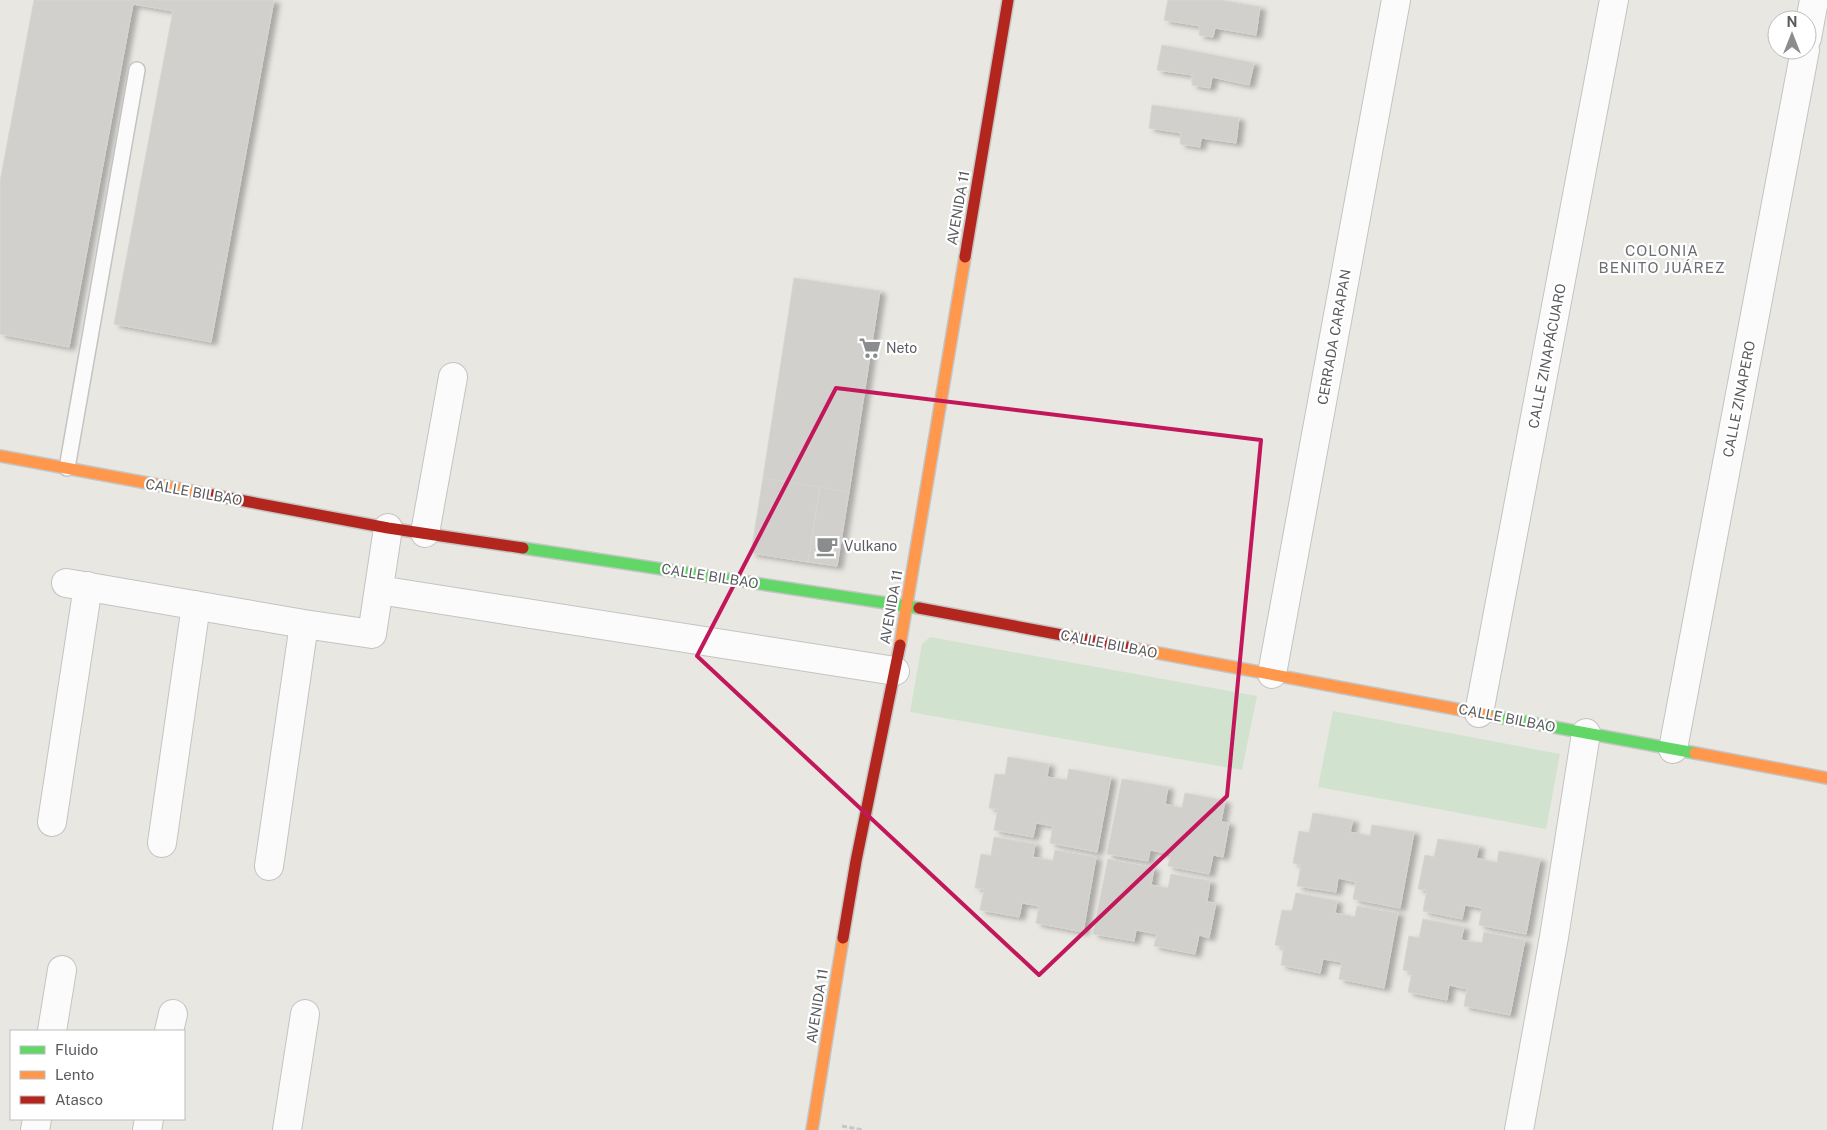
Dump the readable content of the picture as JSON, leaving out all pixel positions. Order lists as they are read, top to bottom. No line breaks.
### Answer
{"streets":{"street":["AVENIDA 11","CERRADA CARAPAN","CALLE ZINAPÁCUARO","CALLE ZINAPERO","CALLE BILBAO"]},"crossings":[["AVENIDA 11","CALLE BILBAO"],["CERRADA CARAPAN","CALLE BILBAO"],["CALLE ZINAPÁCUARO","CALLE BILBAO"],["CALLE ZINAPERO","CALLE BILBAO"]],"districts":["COLONIA BENITO JUÁREZ"],"places":{"supermarket":["Neto"],"cafe":["Vulkano"]},"legend":["Fluido","Lento","Atasco"],"north":"top"}
